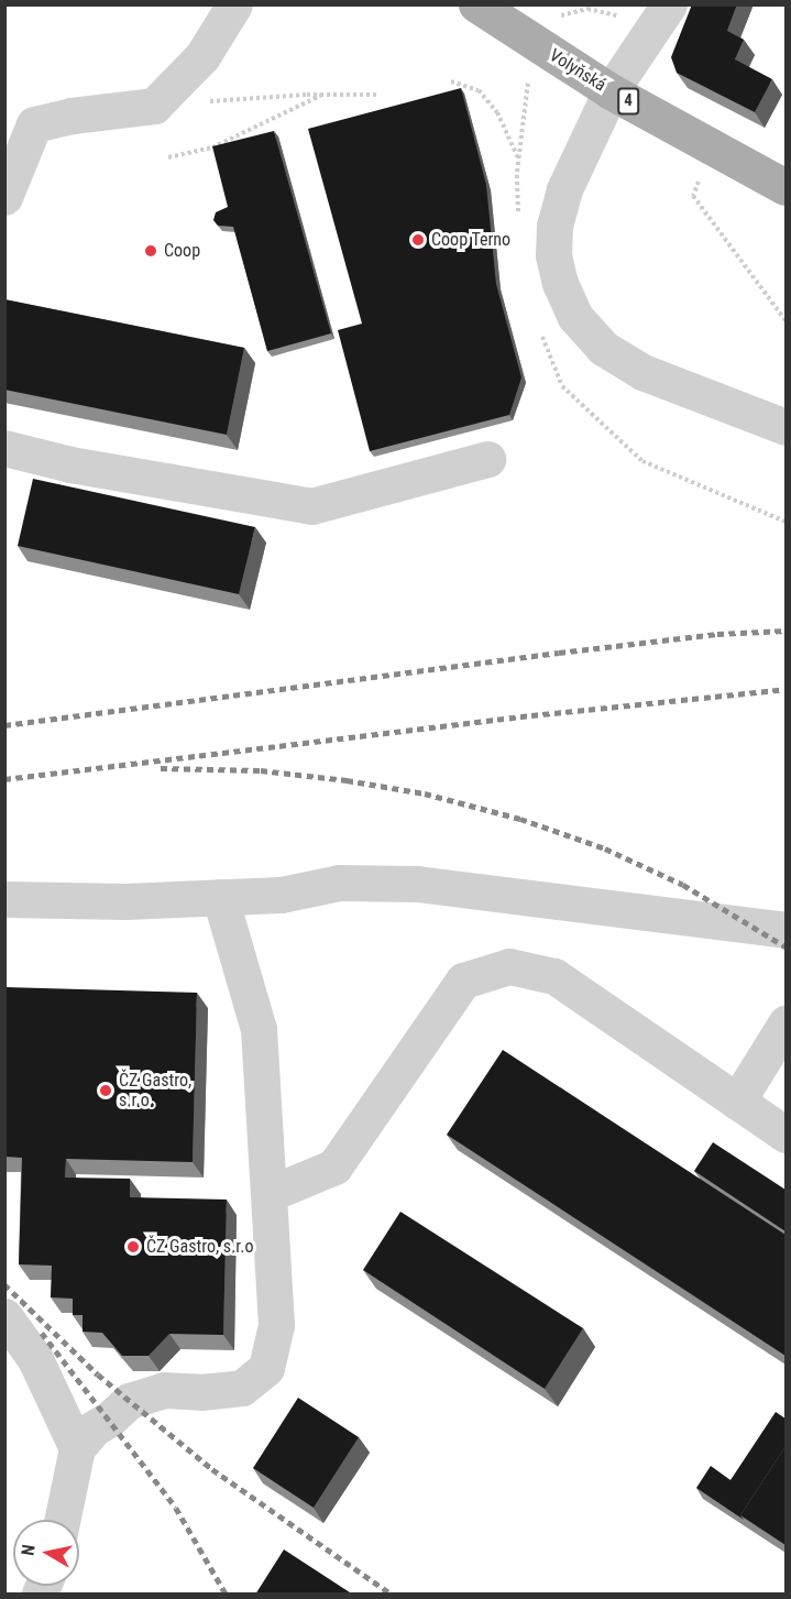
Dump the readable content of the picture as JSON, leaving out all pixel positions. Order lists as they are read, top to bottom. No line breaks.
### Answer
{"streets":{"main road":["Volyňská","4"]},"places":["Coop Terno","Coop","ČZ Gastro, s.r.o.","ČZ Gastro, s.r.o"],"north":"left"}
